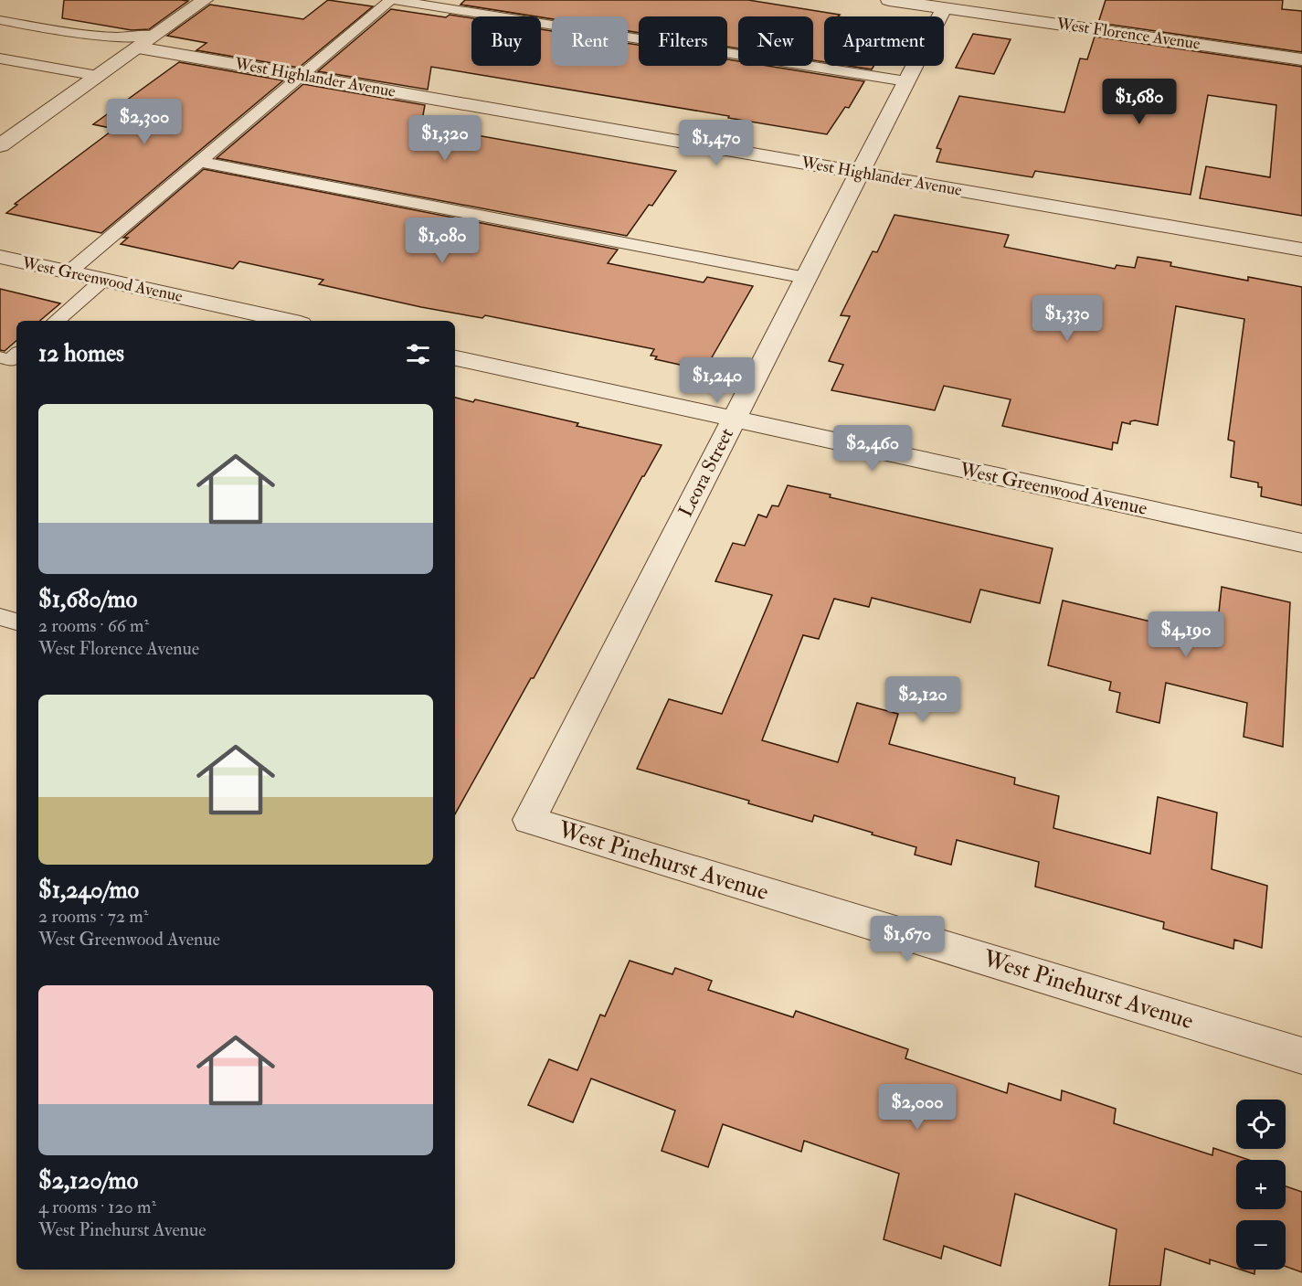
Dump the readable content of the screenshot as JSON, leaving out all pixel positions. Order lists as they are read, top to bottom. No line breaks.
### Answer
{"streets":{"street":["West Florence Avenue","West Highlander Avenue","West Greenwood Avenue","Leora Street","West Pinehurst Avenue"]},"crossings":[["West Florence Avenue","Leora Street"],["West Highlander Avenue","Leora Street"],["West Greenwood Avenue","Leora Street"],["Leora Street","West Pinehurst Avenue"]],"page":{"chip":["Buy","Rent","Filters","New","Apartment"],"price":["$1,680","$2,300","$1,320","$1,470","$1,080","$1,330","$1,240","$2,460","$4,190","$2,120","$1,670","$2,000"],"heading":"12 homes","list":[{"name":"$1,680/mo","note":"2 rooms · 66 m² · West Florence Avenue"},{"name":"$1,240/mo","note":"2 rooms · 72 m² · West Greenwood Avenue"},{"name":"$2,120/mo","note":"4 rooms · 120 m² · West Pinehurst Avenue"}],"map_buttons":["+","−"]}}
